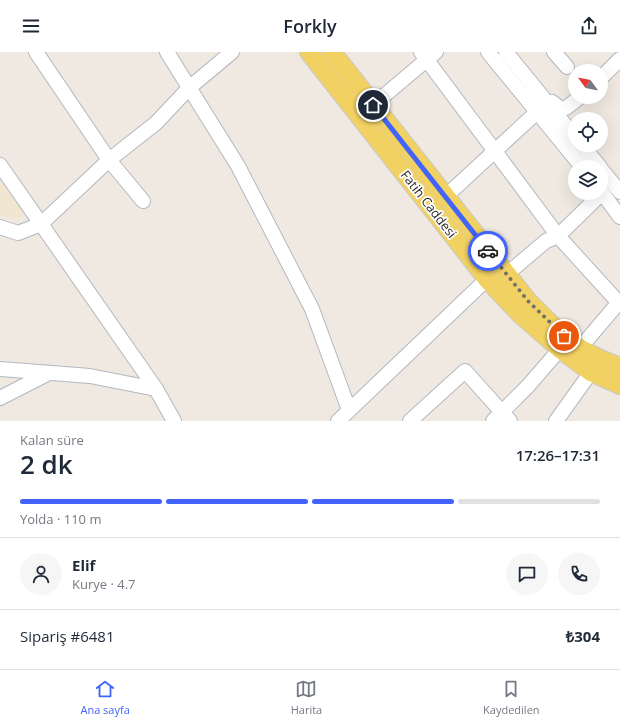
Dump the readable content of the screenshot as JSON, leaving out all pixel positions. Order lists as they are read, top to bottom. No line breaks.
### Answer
{"streets":{"main road":["Fatih Caddesi"]},"north":"top left","page":{"header":"Forkly","heading":["2 dk","Kalan süre","17:26–17:31"],"panel":["Elif","Kurye · 4.7","Sipariş #6481","₺304"],"bar":"Yolda · 110 m","tabs":["Ana sayfa","Harita","Kaydedilen"]}}
